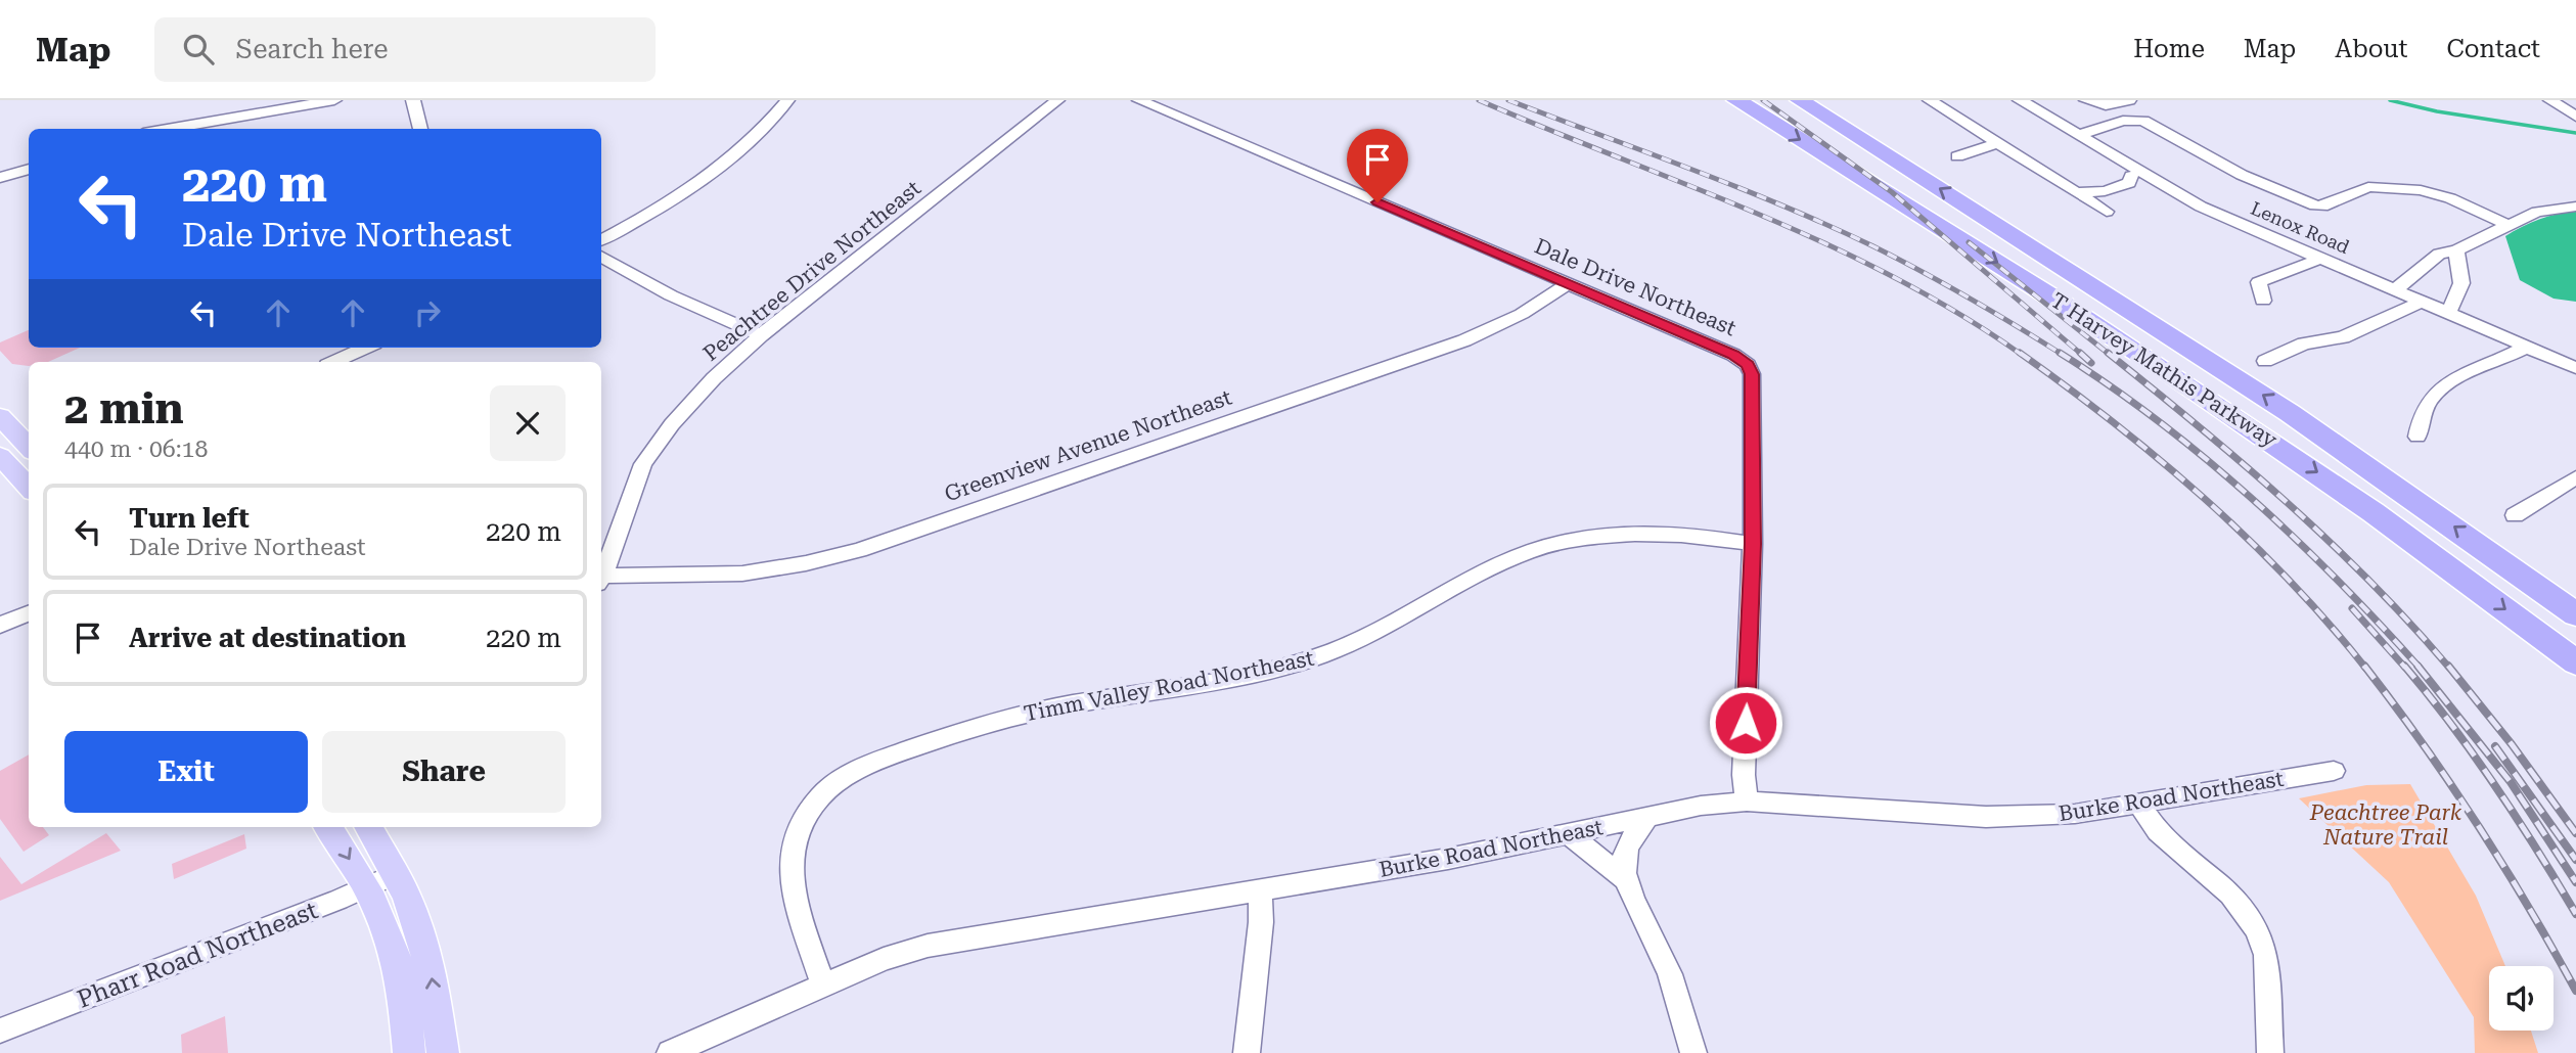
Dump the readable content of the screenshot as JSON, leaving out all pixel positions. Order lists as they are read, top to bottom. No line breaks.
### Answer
{"streets":{"highway":["T Harvey Mathis Parkway"],"street":["Lenox Road","Peachtree Drive Northeast","Dale Drive Northeast","Greenview Avenue Northeast","Timm Valley Road Northeast","Burke Road Northeast","Pharr Road Northeast"]},"crossings":[["Dale Drive Northeast","Greenview Avenue Northeast"],["Dale Drive Northeast","Timm Valley Road Northeast"],["Dale Drive Northeast","Burke Road Northeast"],["Timm Valley Road Northeast","Burke Road Northeast"]],"parks":["Peachtree Park Nature Trail"],"page":{"header":"Map","search":"Search here","nav":["Home","Map","About","Contact"],"turn":["220 m","Dale Drive Northeast"],"heading":["2 min","440 m · 06:18"],"list":[{"name":"Turn left","note":"Dale Drive Northeast","value":"220 m"},{"name":"Arrive at destination","value":"220 m"}],"buttons":["Exit","Share"]}}
